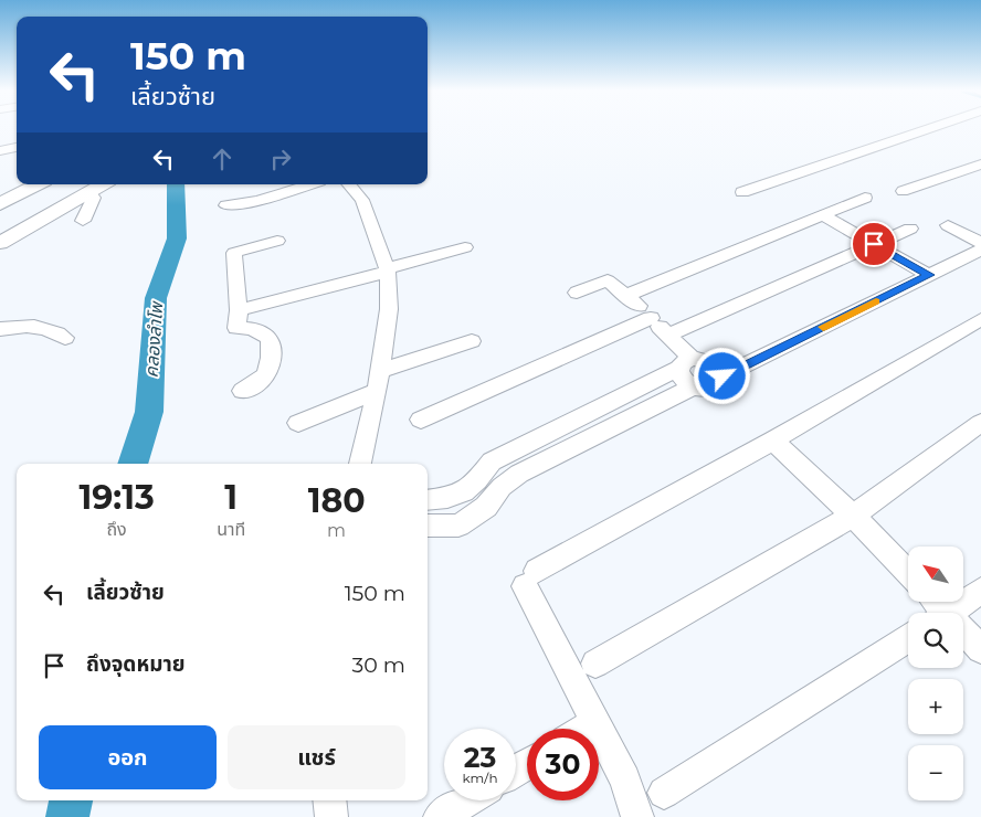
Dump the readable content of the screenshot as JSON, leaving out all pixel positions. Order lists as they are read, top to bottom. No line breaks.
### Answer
{"water":["คลองลำโพ"],"north":"top left","page":{"turn":["150 m","เลี้ยวซ้าย"],"eta":["19:13","ถึง","1","นาที","180","m"],"map_buttons":["+","−"],"list":[{"name":"เลี้ยวซ้าย","value":"150 m"},{"name":"ถึงจุดหมาย","value":"30 m"}],"buttons":["ออก","แชร์"],"speed":"23 km/h","limit":"30"}}
